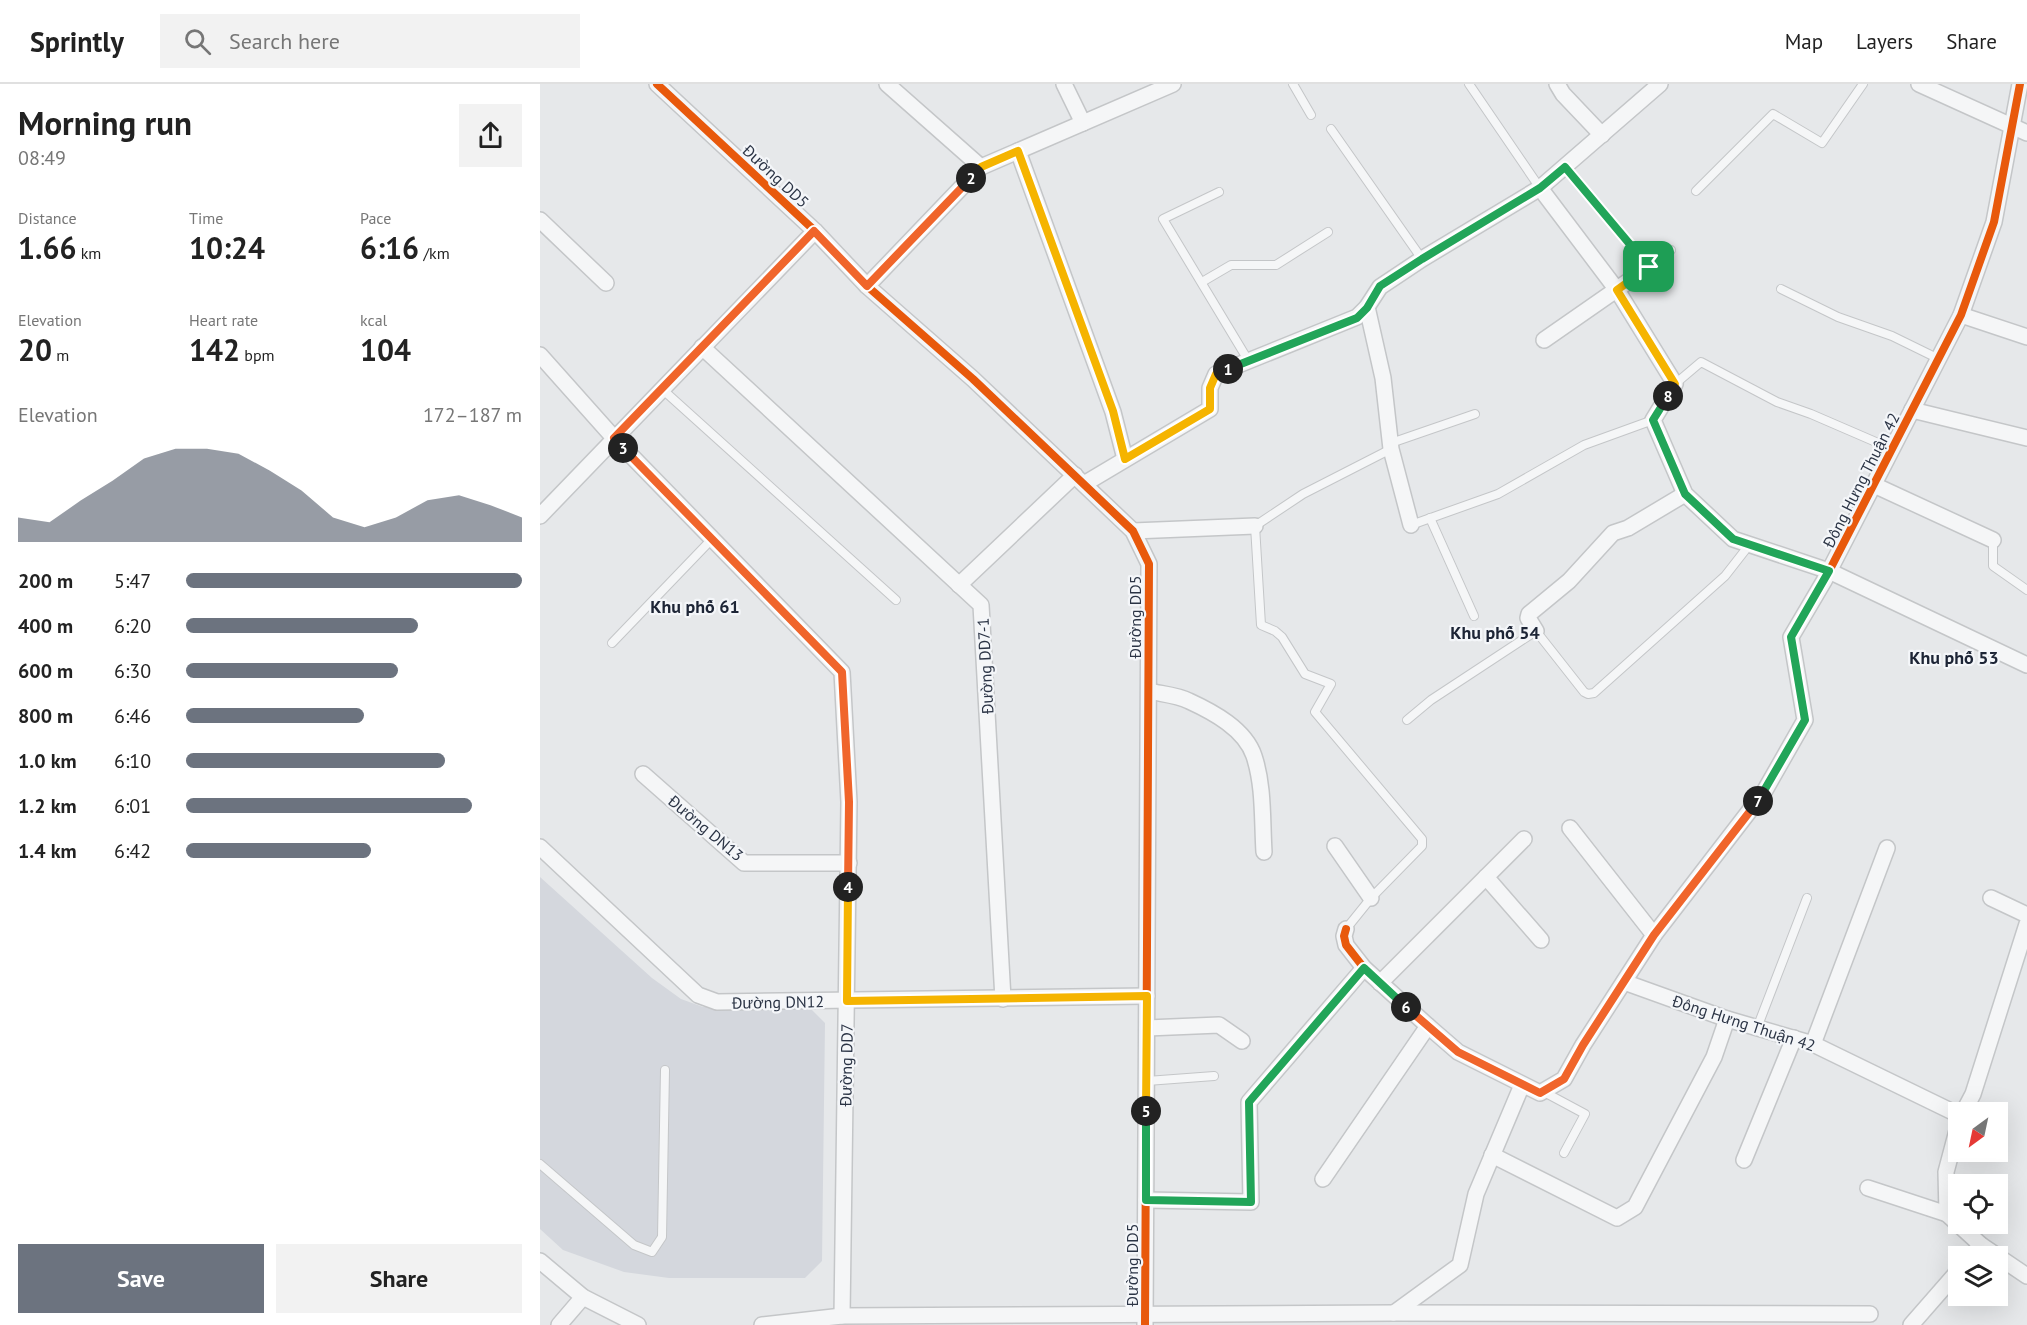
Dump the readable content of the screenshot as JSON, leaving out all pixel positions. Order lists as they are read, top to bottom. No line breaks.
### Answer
{"streets":{"street":["Đường DD5","Đông Hưng Thuận 42","Đường DD7-1","Đường DN13","Đường DN12","Đường DD7"]},"crossings":[["Đường DD5","Đường DN12"],["Đường DD7-1","Đường DN12"],["Đường DN13","Đường DD7"],["Đường DN12","Đường DD7"]],"districts":["Khu phố 61","Khu phố 54","Khu phố 53"],"north":"bottom left","page":{"header":"Sprintly","search":"Search here","nav":["Map","Layers","Share"],"heading":["Morning run","08:49"],"pins":["2","1","8","3","7","4","6","5"],"stats":[["Distance","1.66 km"],["Time","10:24"],["Pace","6:16 /km"],["Elevation","20 m"],["Heart rate","142 bpm"],["kcal","104"]],"chart":["Elevation","172–187 m"],"list":[{"name":"200 m","note":"5:47"},{"name":"400 m","note":"6:20"},{"name":"600 m","note":"6:30"},{"name":"800 m","note":"6:46"},{"name":"1.0 km","note":"6:10"},{"name":"1.2 km","note":"6:01"},{"name":"1.4 km","note":"6:42"}],"buttons":["Save","Share"]}}
